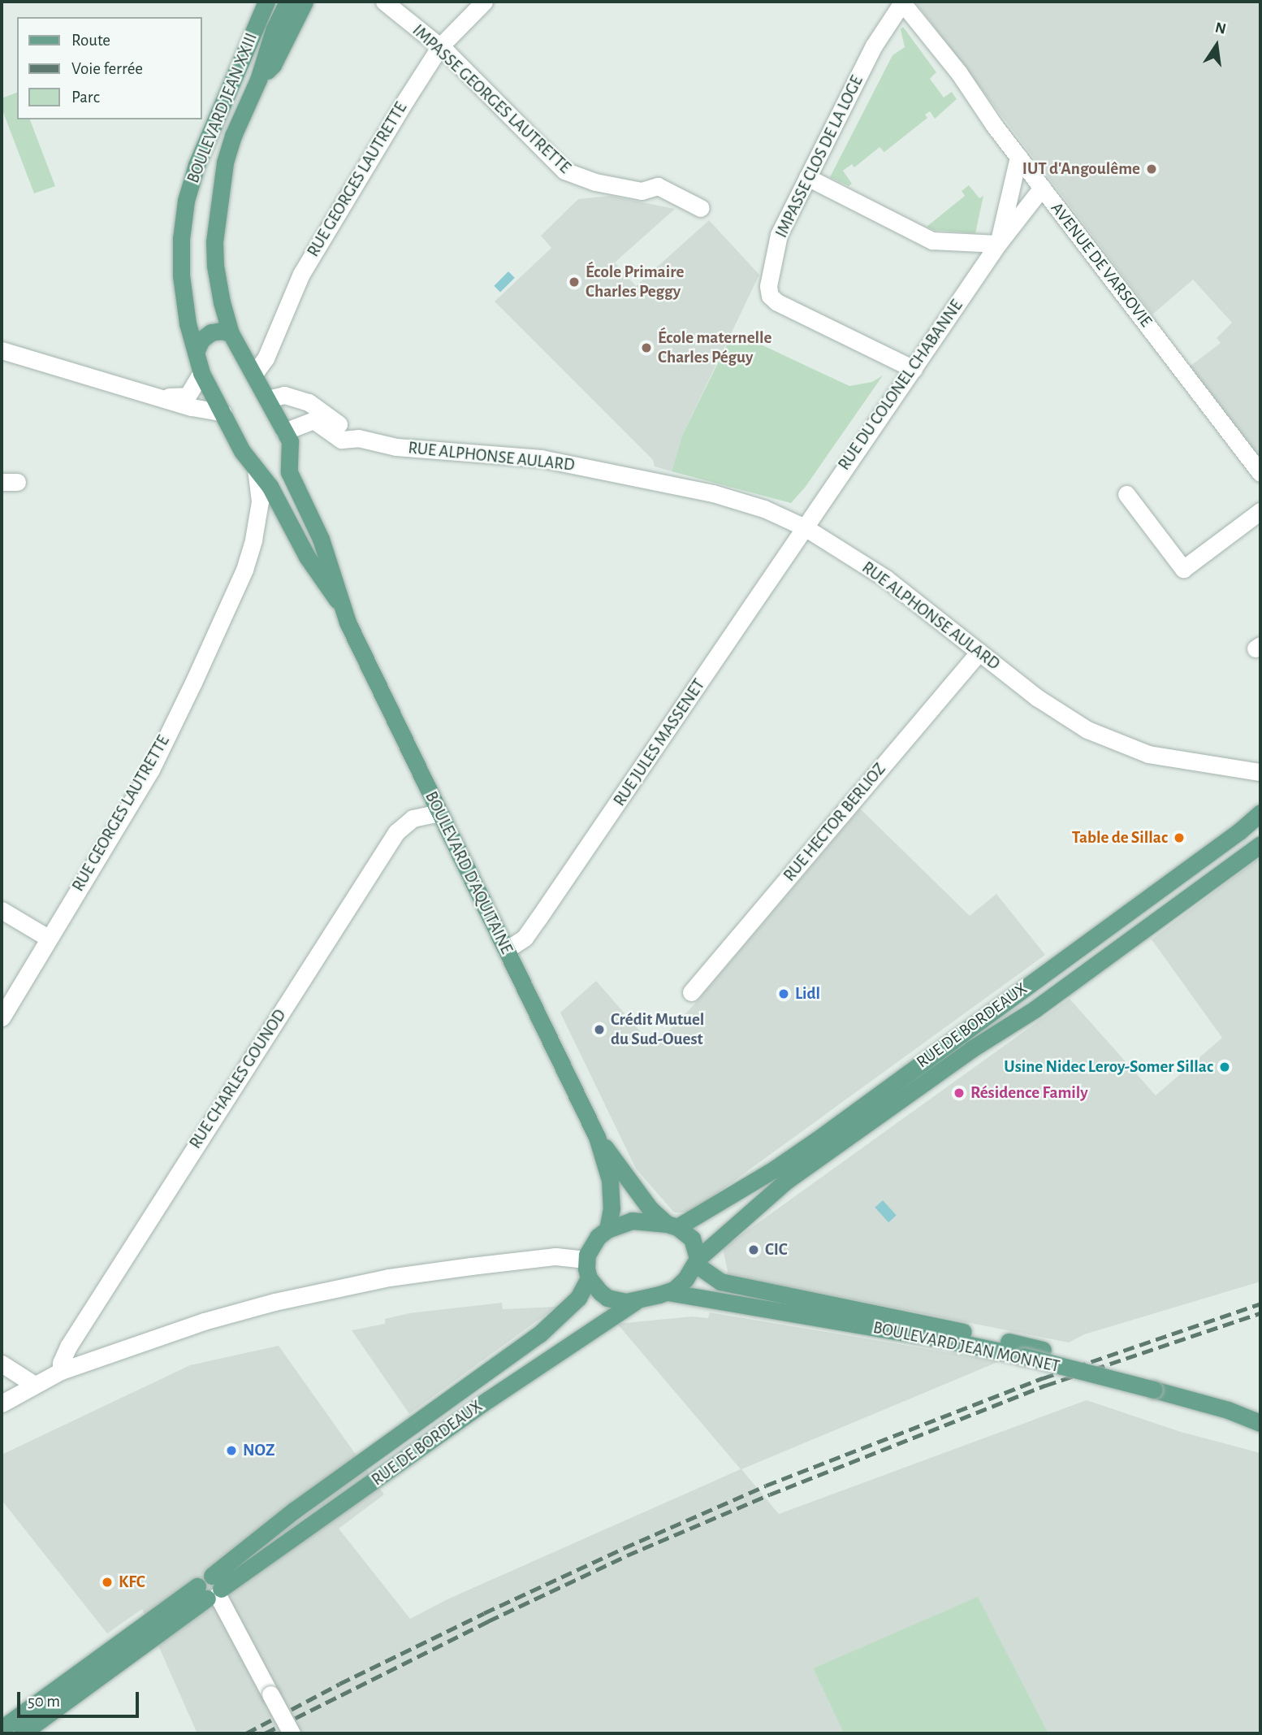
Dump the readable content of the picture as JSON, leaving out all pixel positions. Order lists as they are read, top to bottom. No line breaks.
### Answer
{"streets":{"main road":["BOULEVARD JEAN XXIII","BOULEVARD D'AQUITAINE","RUE DE BORDEAUX","BOULEVARD JEAN MONNET"],"street":["IMPASSE GEORGES LAUTRETTE","IMPASSE CLOS DE LA LOGE","RUE GEORGES LAUTRETTE","AVENUE DE VARSOVIE","RUE DU COLONEL CHABANNE","RUE ALPHONSE AULARD","RUE JULES MASSENET","RUE HECTOR BERLIOZ","RUE CHARLES GOUNOD"]},"crossings":[["IMPASSE GEORGES LAUTRETTE","RUE GEORGES LAUTRETTE"],["BOULEVARD JEAN XXIII","BOULEVARD D'AQUITAINE"],["IMPASSE CLOS DE LA LOGE","AVENUE DE VARSOVIE"],["IMPASSE CLOS DE LA LOGE","RUE DU COLONEL CHABANNE"],["RUE GEORGES LAUTRETTE","BOULEVARD D'AQUITAINE"],["AVENUE DE VARSOVIE","RUE DU COLONEL CHABANNE"],["RUE DU COLONEL CHABANNE","RUE ALPHONSE AULARD"],["RUE DU COLONEL CHABANNE","RUE JULES MASSENET"],["RUE ALPHONSE AULARD","RUE JULES MASSENET"],["RUE ALPHONSE AULARD","RUE HECTOR BERLIOZ"],["RUE ALPHONSE AULARD","BOULEVARD D'AQUITAINE"],["RUE JULES MASSENET","BOULEVARD D'AQUITAINE"],["BOULEVARD D'AQUITAINE","RUE DE BORDEAUX"],["BOULEVARD D'AQUITAINE","RUE CHARLES GOUNOD"],["BOULEVARD D'AQUITAINE","BOULEVARD JEAN MONNET"],["RUE DE BORDEAUX","BOULEVARD JEAN MONNET"]],"places":["IUT d'Angoulême","École Primaire Charles Peggy","École maternelle Charles Péguy","Table de Sillac","Lidl","Crédit Mutuel du Sud-Ouest","Usine Nidec Leroy-Somer Sillac","Résidence Family","CIC","NOZ","KFC"],"legend":["Route","Voie ferrée","Parc"],"scale_bar":"50 m","north":"top"}
